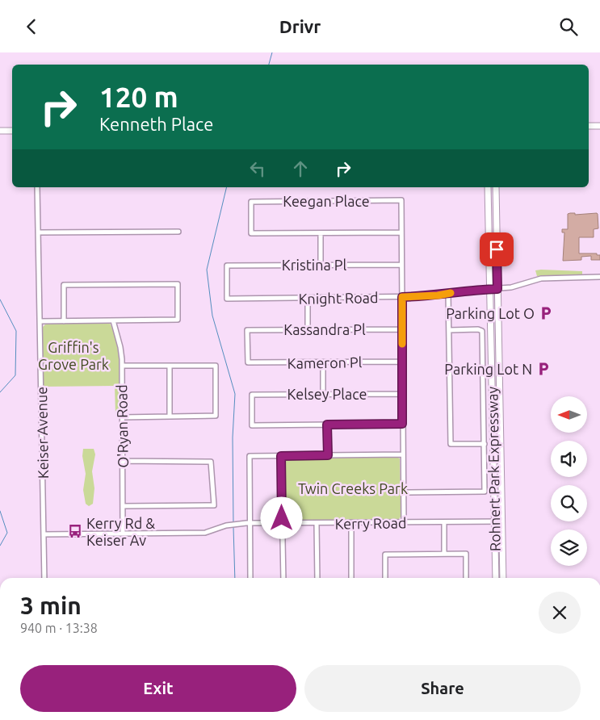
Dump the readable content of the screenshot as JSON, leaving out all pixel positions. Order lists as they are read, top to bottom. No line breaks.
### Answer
{"streets":{"main road":["Rohnert Park Expressway"],"street":["Keegan Place","Kristina Pl","Knight Road","Kassandra Pl","Kameron Pl","Kelsey Place","O'Ryan Road","Keiser Avenue","Kerry Road"]},"crossings":[["Kristina Pl","Knight Road"],["Knight Road","Rohnert Park Expressway"],["Kassandra Pl","Kameron Pl"],["O'Ryan Road","Kerry Road"],["Rohnert Park Expressway","Kerry Road"]],"parks":["Griffin's Grove Park","Twin Creeks Park"],"places":{"parking":["Parking Lot O","Parking Lot N"],"bus stop":["Kerry Rd & Keiser Av"]},"north":"left","page":{"header":"Drivr","turn":["120 m","Kenneth Place"],"heading":["3 min","940 m · 13:38"],"buttons":["Exit","Share"]}}
